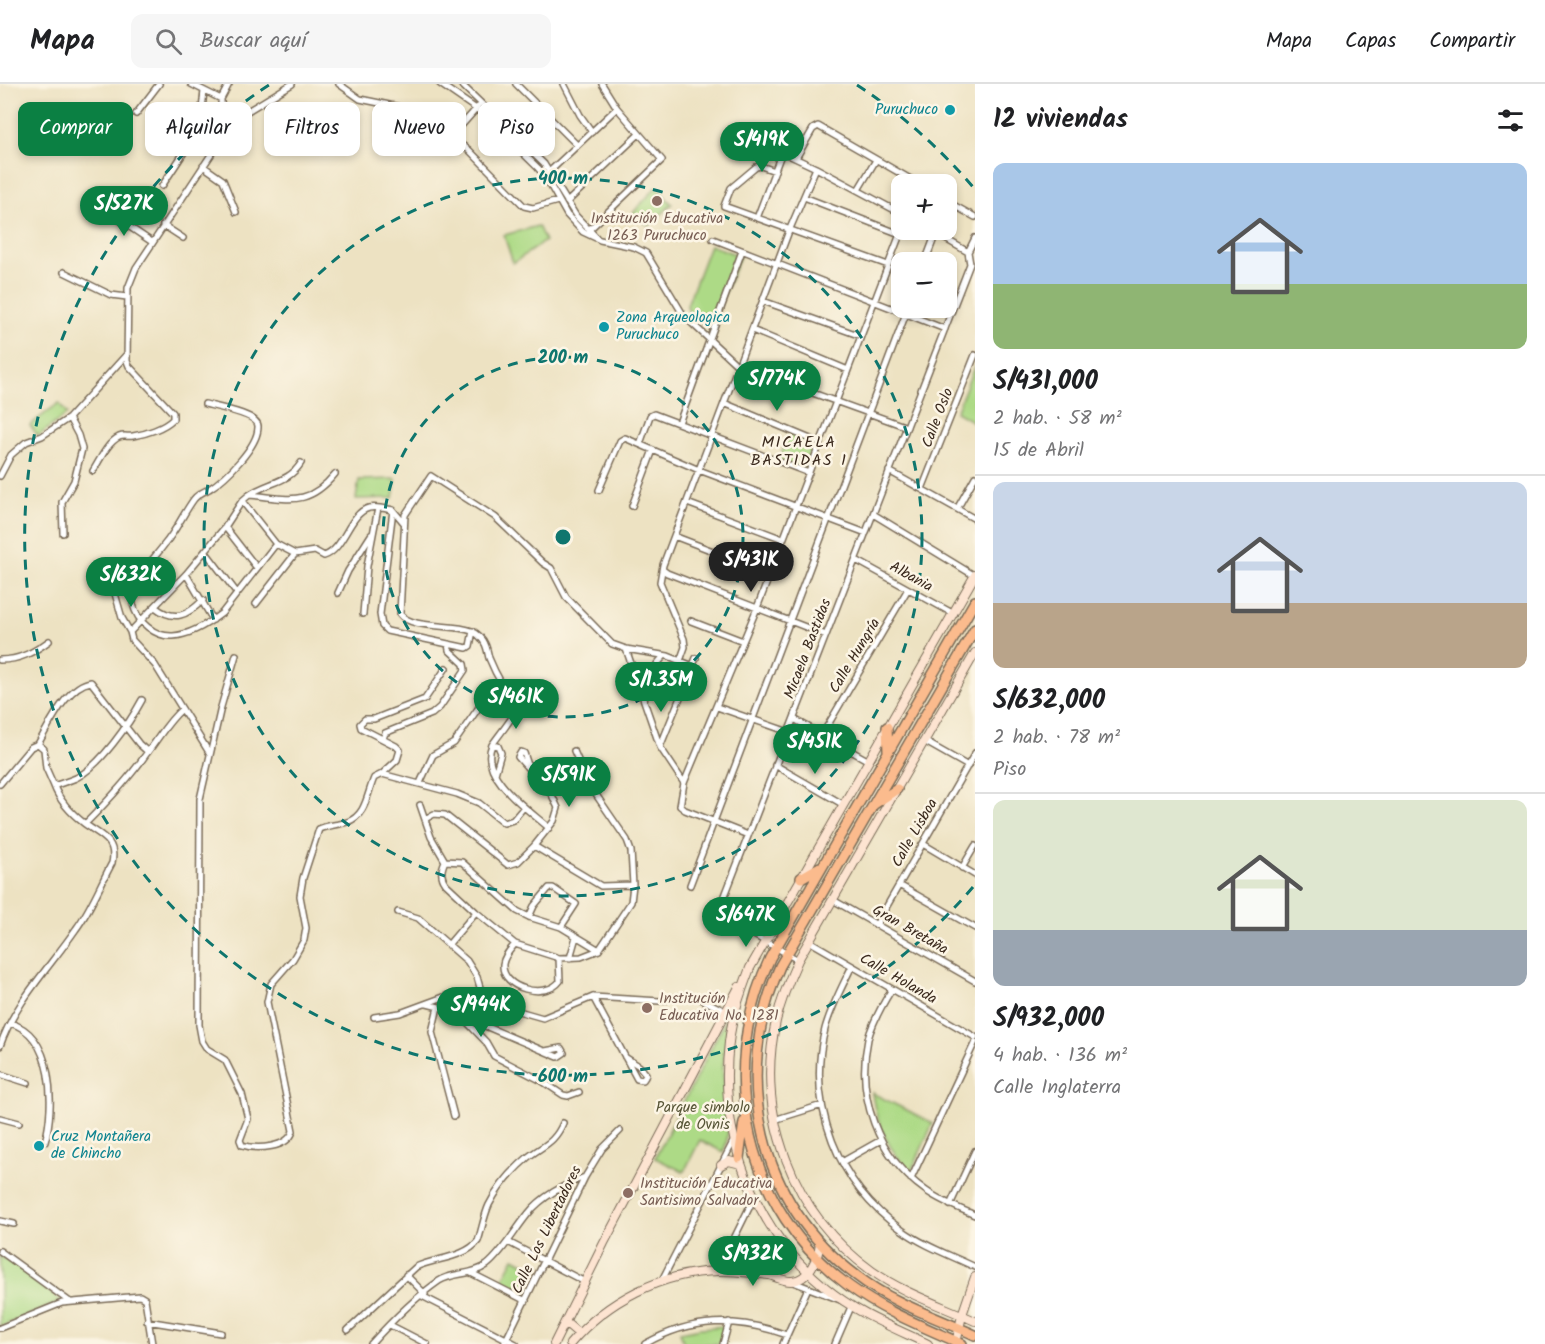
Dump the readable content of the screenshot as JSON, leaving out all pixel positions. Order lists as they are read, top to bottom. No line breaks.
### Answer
{"streets":{"street":["Calle Oslo","Albania","Micaela Bastidas","Calle Hungría","Calle Lisboa","Gran Bretaña","Calle Holanda","Calle Los Libertadores"]},"crossings":[["Albania","Micaela Bastidas"],["Albania","Calle Hungría"],["Calle Lisboa","Gran Bretaña"]],"districts":["MICAELA BASTIDAS 1"],"parks":["Parque simbolo de Ovnis"],"places":["Puruchuco","Institución Educativa 1263 Puruchuco","Zona Arqueologica Puruchuco","Institución Educativa No. 1281","Cruz Montañera de Chincho","Institución Educativa Santisimo Salvador"],"page":{"header":"Mapa","search":"Buscar aquí","nav":["Mapa","Capas","Compartir"],"heading":"12 viviendas","chip":["Comprar","Alquilar","Filtros","Nuevo","Piso"],"price":["S/419K","S/527K","S/774K","S/431K","S/632K","S/1.35M","S/461K","S/451K","S/591K","S/647K","S/944K","S/932K"],"list":[{"name":"S/431,000","note":"2 hab. · 58 m² · 15 de Abril"},{"name":"S/632,000","note":"2 hab. · 78 m² · Piso"},{"name":"S/932,000","note":"4 hab. · 136 m² · Calle Inglaterra"}],"map_buttons":["+","−"]},"rings":["400 m","200 m","600 m"]}
